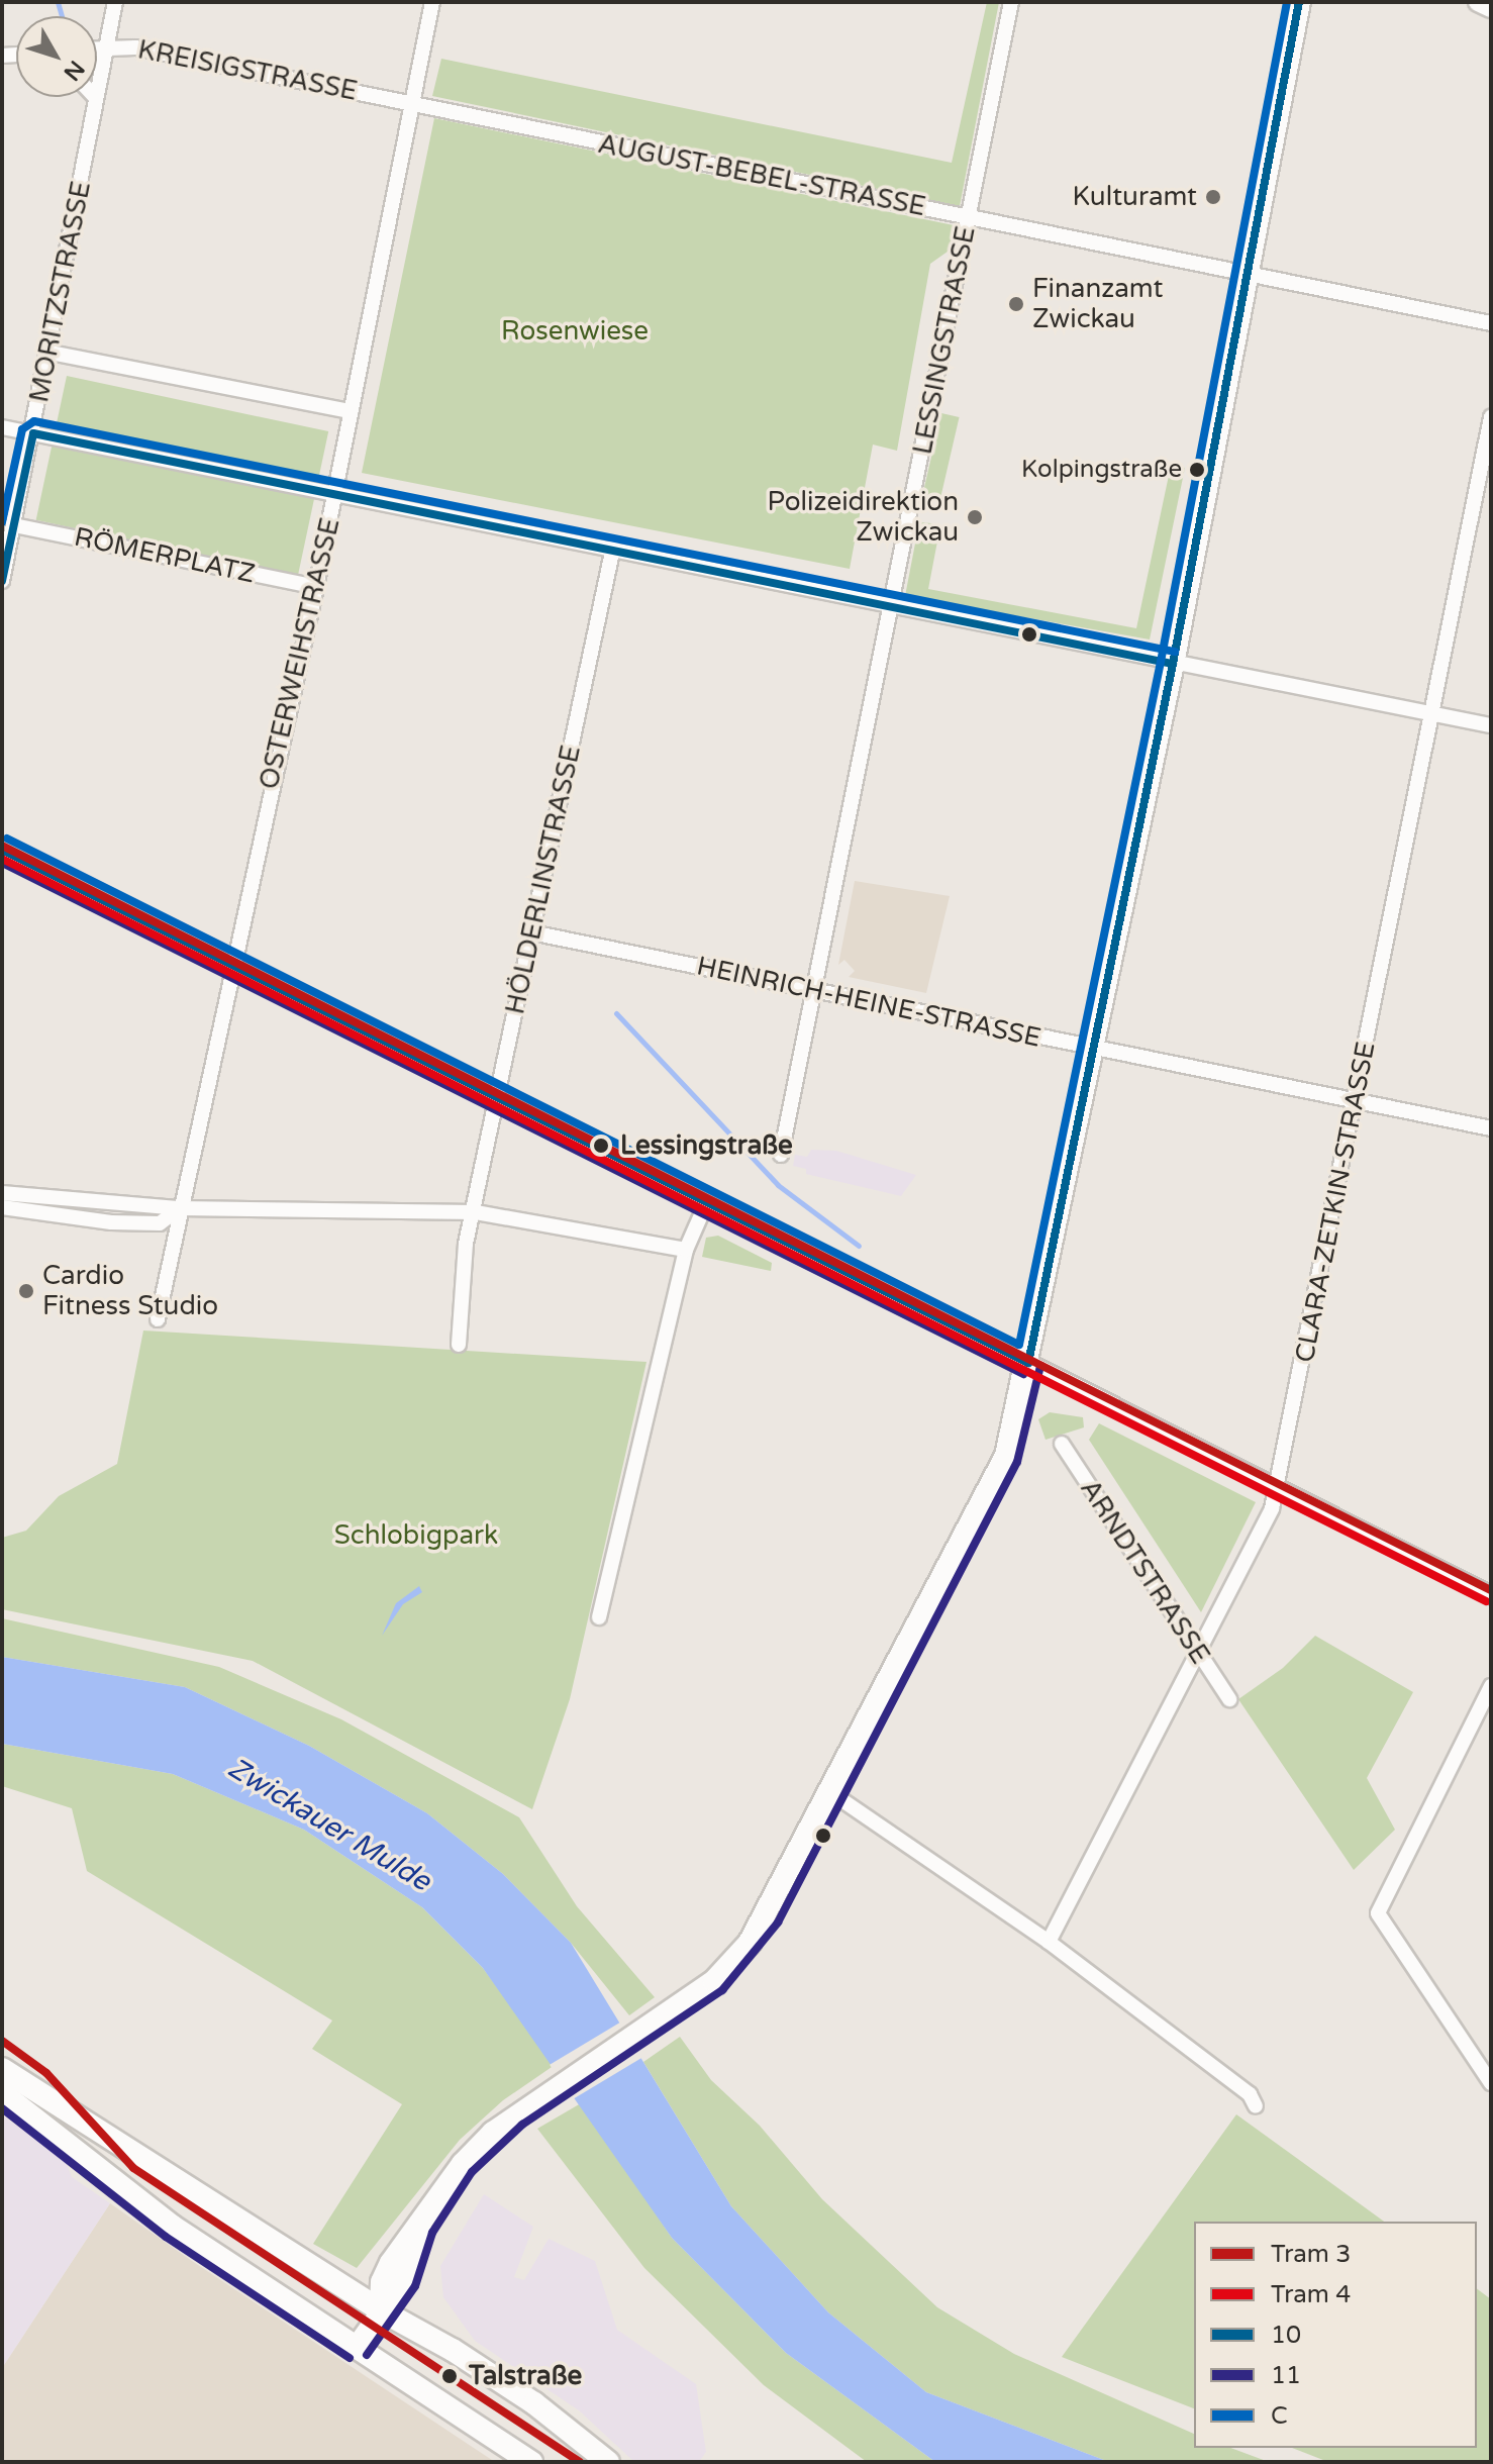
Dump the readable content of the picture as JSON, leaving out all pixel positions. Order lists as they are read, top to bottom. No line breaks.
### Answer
{"streets":{"street":["KREISIGSTRASSE","AUGUST-BEBEL-STRASSE","MORITZSTRASSE","LESSINGSTRASSE","RÖMERPLATZ","OSTERWEIHSTRASSE","HÖLDERLINSTRASSE","HEINRICH-HEINE-STRASSE","CLARA-ZETKIN-STRASSE","ARNDTSTRASSE"]},"crossings":[["KREISIGSTRASSE","AUGUST-BEBEL-STRASSE"],["KREISIGSTRASSE","MORITZSTRASSE"],["KREISIGSTRASSE","OSTERWEIHSTRASSE"],["AUGUST-BEBEL-STRASSE","LESSINGSTRASSE"],["AUGUST-BEBEL-STRASSE","OSTERWEIHSTRASSE"],["MORITZSTRASSE","RÖMERPLATZ"],["LESSINGSTRASSE","HEINRICH-HEINE-STRASSE"],["RÖMERPLATZ","OSTERWEIHSTRASSE"],["HÖLDERLINSTRASSE","HEINRICH-HEINE-STRASSE"],["HEINRICH-HEINE-STRASSE","CLARA-ZETKIN-STRASSE"],["CLARA-ZETKIN-STRASSE","ARNDTSTRASSE"]],"water":["Zwickauer Mulde"],"parks":["Rosenwiese","Schlobigpark"],"places":["Kulturamt","Finanzamt Zwickau","Kolpingstraße","Polizeidirektion Zwickau","Lessingstraße","Cardio Fitness Studio","Talstraße"],"lines":["transit line 10","transit line C","tram line 3","tram line 4","transit line 11"],"legend":["Tram 3","Tram 4","10","11","C"],"north":"bottom right"}
